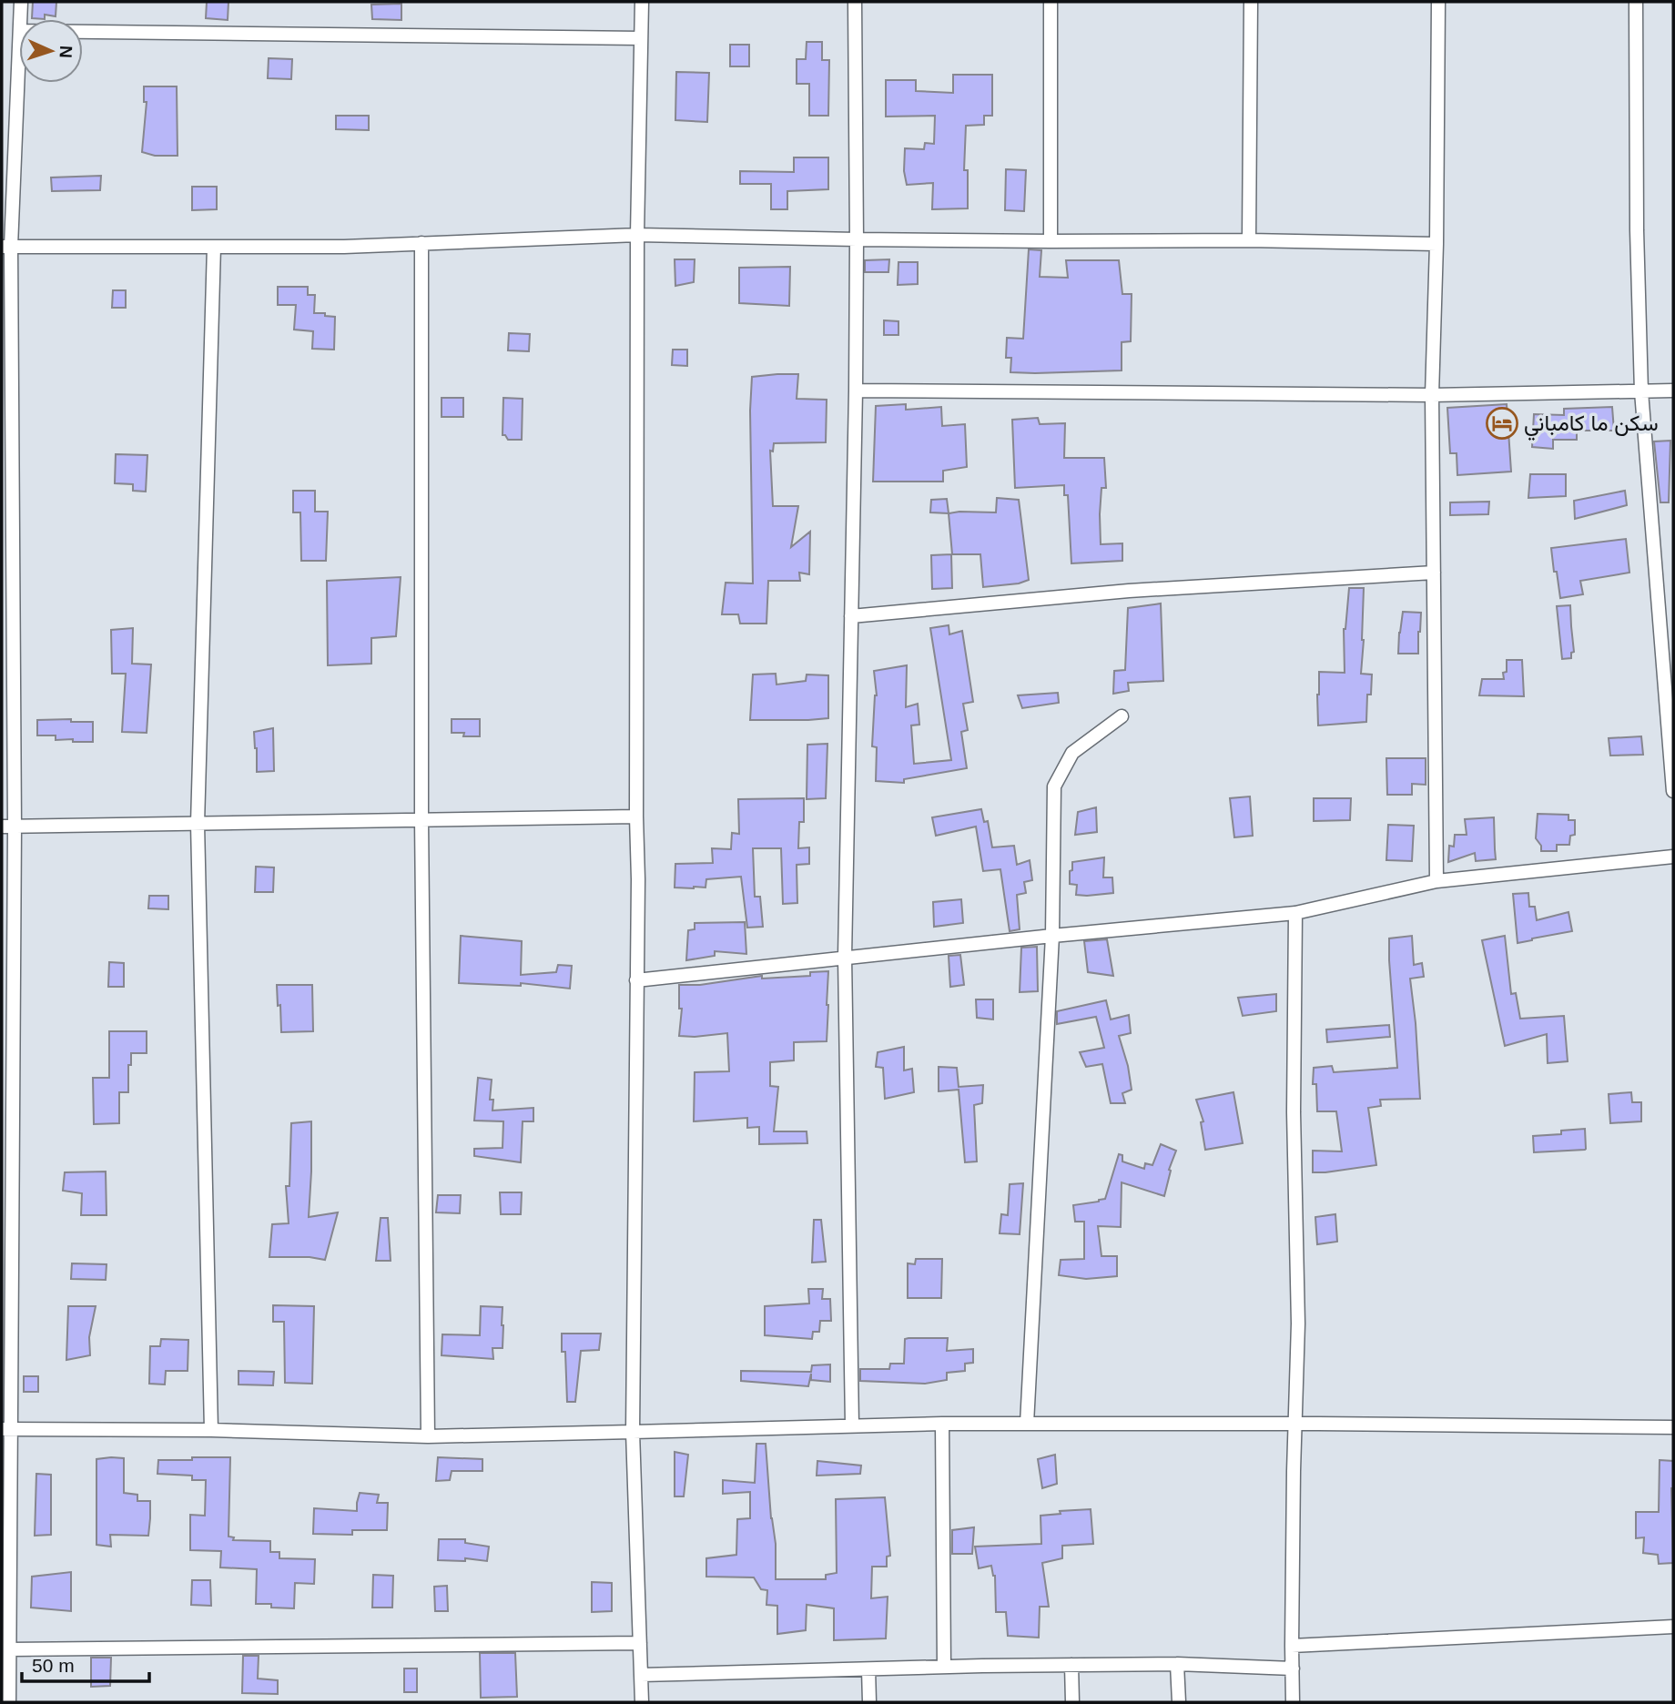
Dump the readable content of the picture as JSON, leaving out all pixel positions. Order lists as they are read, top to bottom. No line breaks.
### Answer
{"places":{"hotel":["سكن ما كامباني"]},"scale_bar":"50 m","north":"right"}
